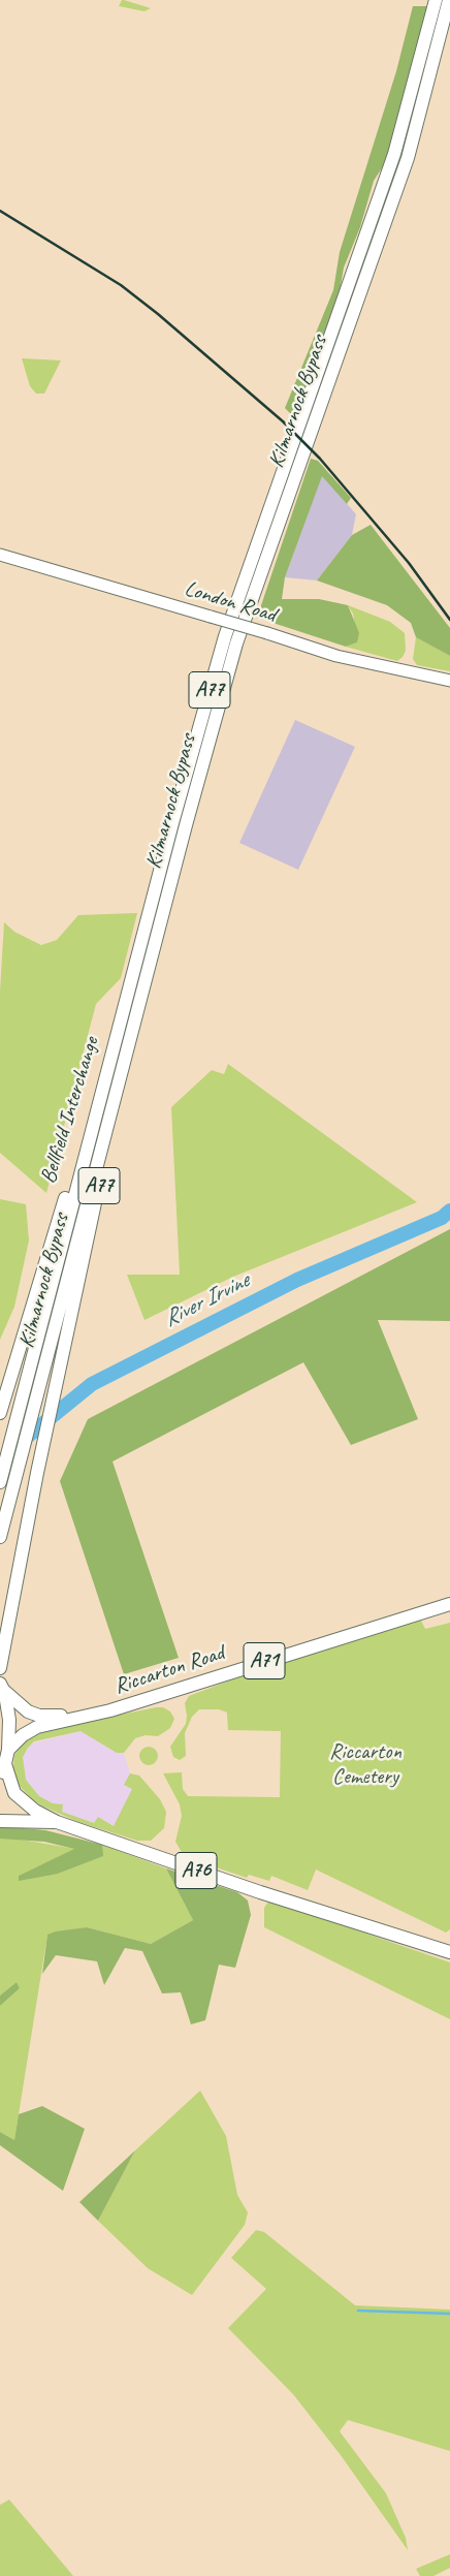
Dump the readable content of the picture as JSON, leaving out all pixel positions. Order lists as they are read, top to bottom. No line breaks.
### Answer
{"streets":{"main road":["Kilmarnock Bypass","London Road","A77","Bellfield Interchange","A71","Riccarton Road","A76"]},"crossings":[["Kilmarnock Bypass","A77"],["Kilmarnock Bypass","Bellfield Interchange"],["A77","Bellfield Interchange"],["Riccarton Road","A76"]],"water":["River Irvine"],"parks":["Riccarton Cemetery"]}
